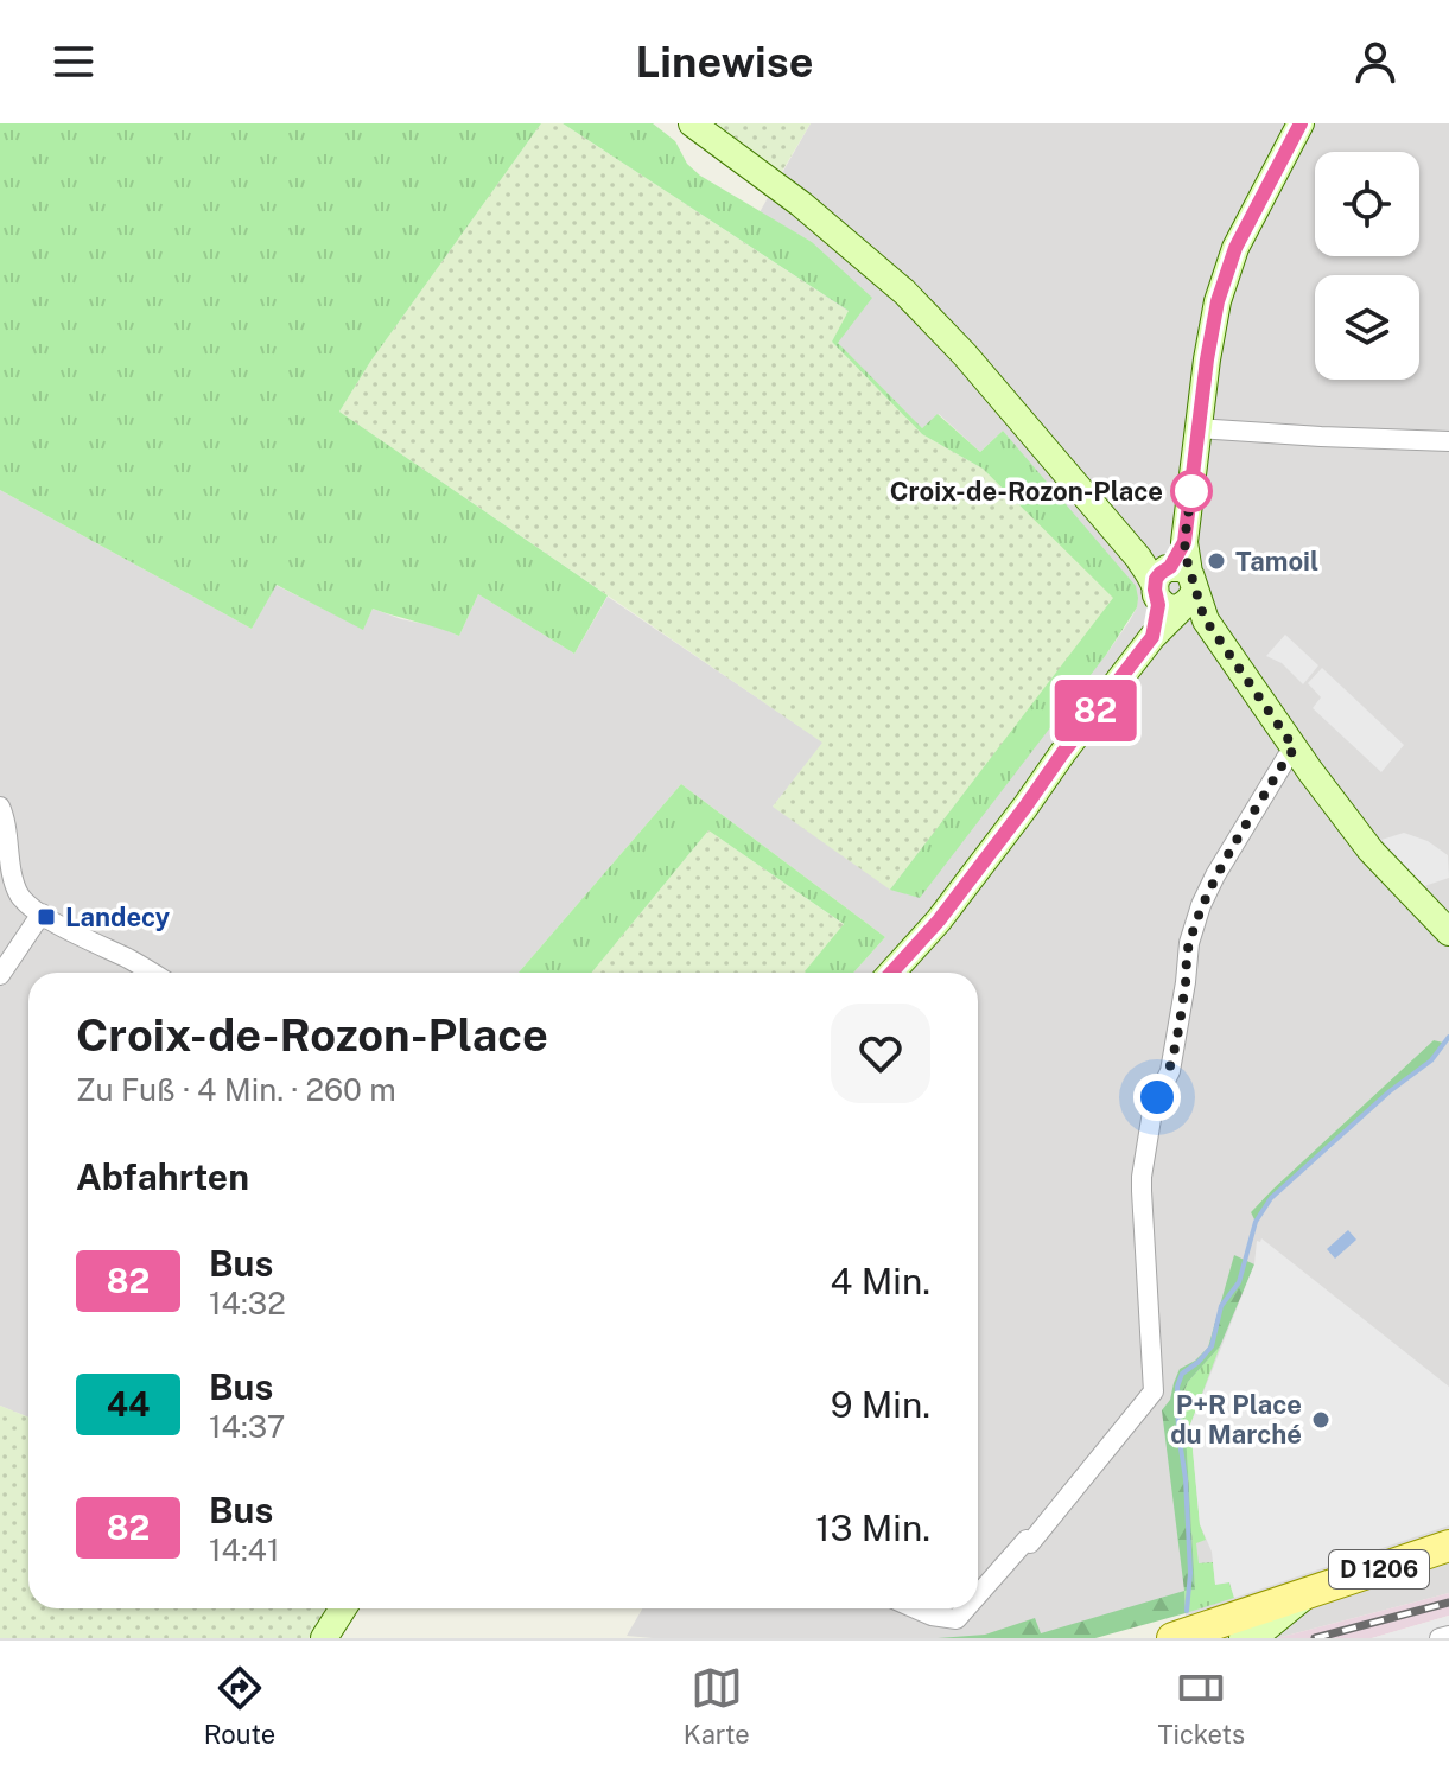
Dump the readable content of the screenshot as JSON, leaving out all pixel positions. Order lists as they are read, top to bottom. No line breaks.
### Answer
{"streets":{"main road":["D 1206"]},"places":{"other":["Croix-de-Rozon-Place","Tamoil","P+R Place du Marché"],"transit":["Landecy"]},"lines":["bus line 82"],"page":{"header":"Linewise","on_map":"82","heading":[["Croix-de-Rozon-Place","Zu Fuß · 4 Min. · 260 m"],"Abfahrten"],"list":[{"mark":"82","name":"Bus","note":"14:32","value":"4 Min."},{"mark":"44","name":"Bus","note":"14:37","value":"9 Min."},{"mark":"82","name":"Bus","note":"14:41","value":"13 Min."}],"tabs":["Route","Karte","Tickets"]}}
